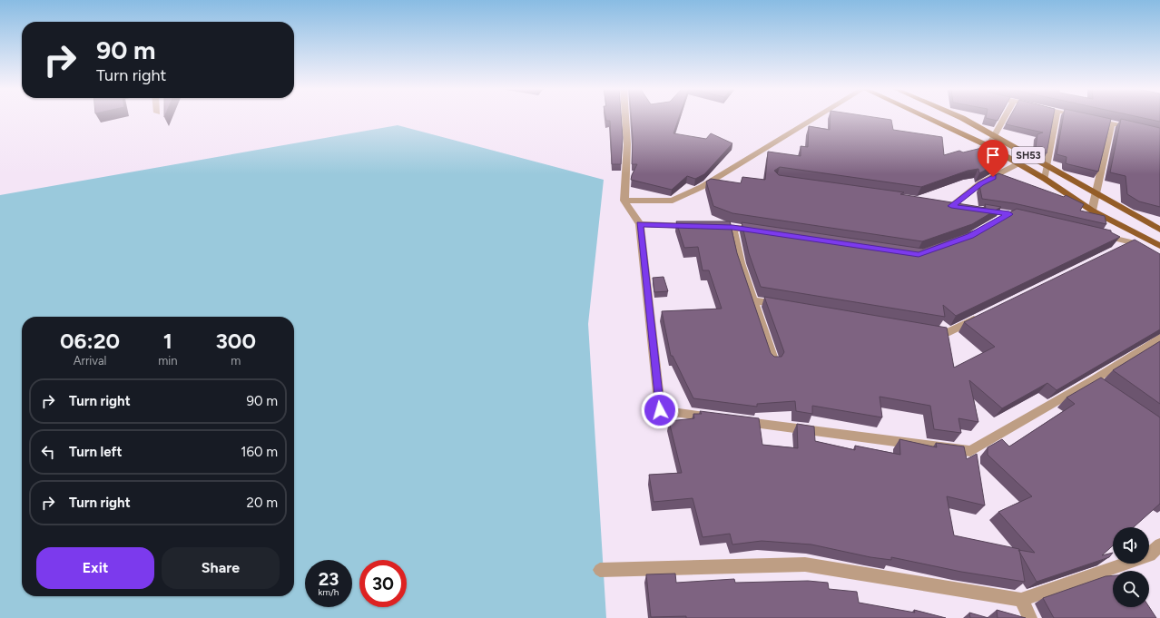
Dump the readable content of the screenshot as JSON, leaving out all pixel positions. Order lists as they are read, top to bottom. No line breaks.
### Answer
{"streets":{"main road":["SH53"]},"page":{"turn":["90 m","Turn right"],"eta":["06:20","Arrival","1","min","300","m"],"list":[{"name":"Turn right","value":"90 m"},{"name":"Turn left","value":"160 m"},{"name":"Turn right","value":"20 m"}],"buttons":["Exit","Share"],"speed":"23 km/h","limit":"30"}}
